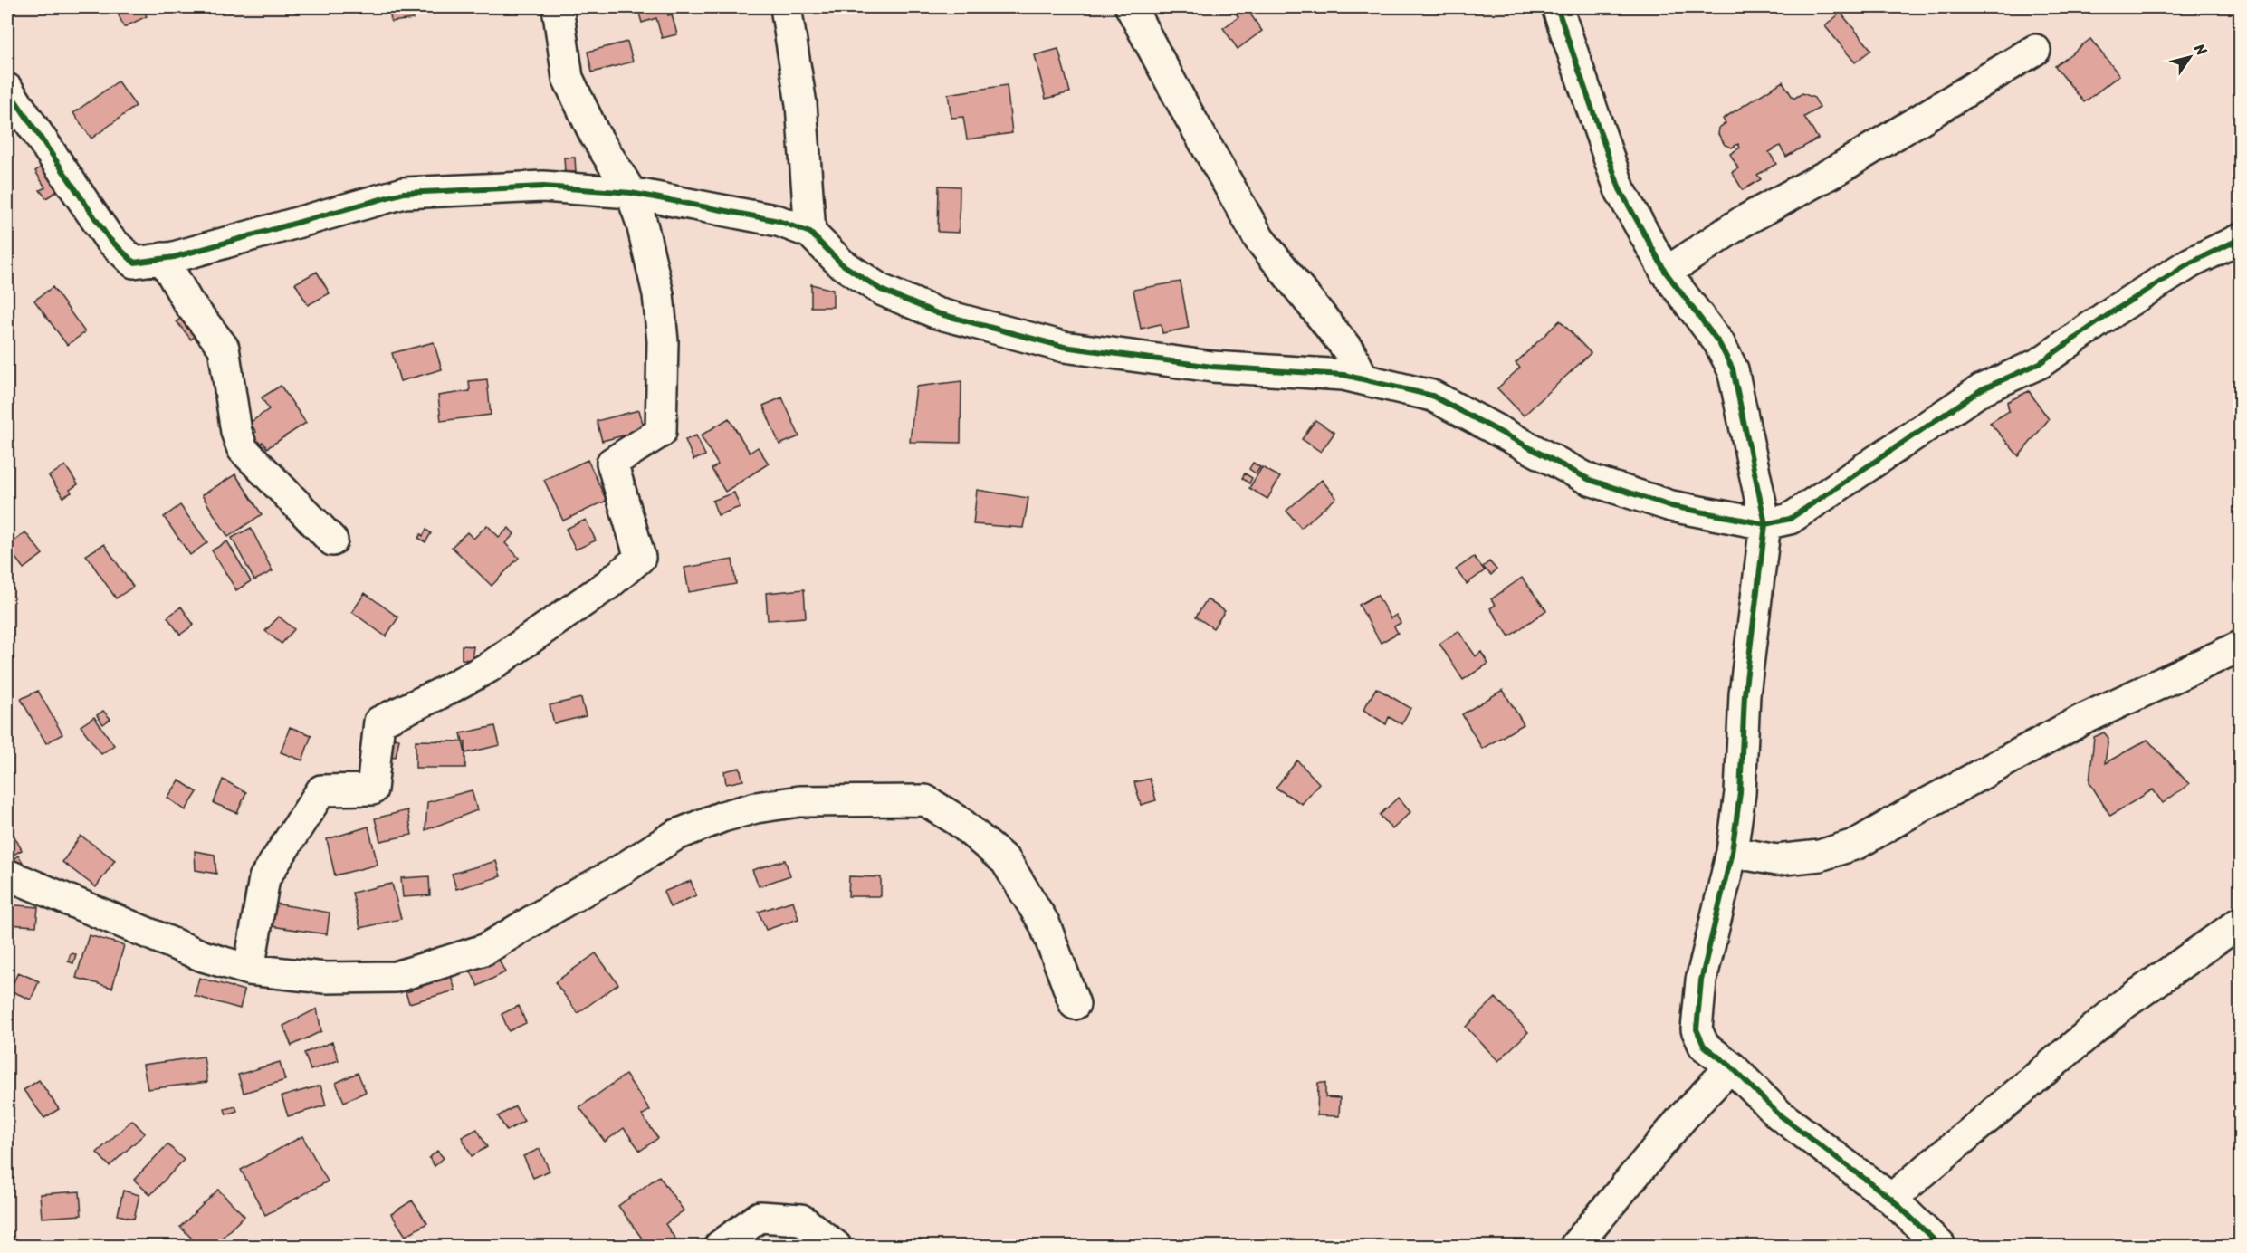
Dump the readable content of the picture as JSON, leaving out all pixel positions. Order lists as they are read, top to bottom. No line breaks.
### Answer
{"north":"top right"}
